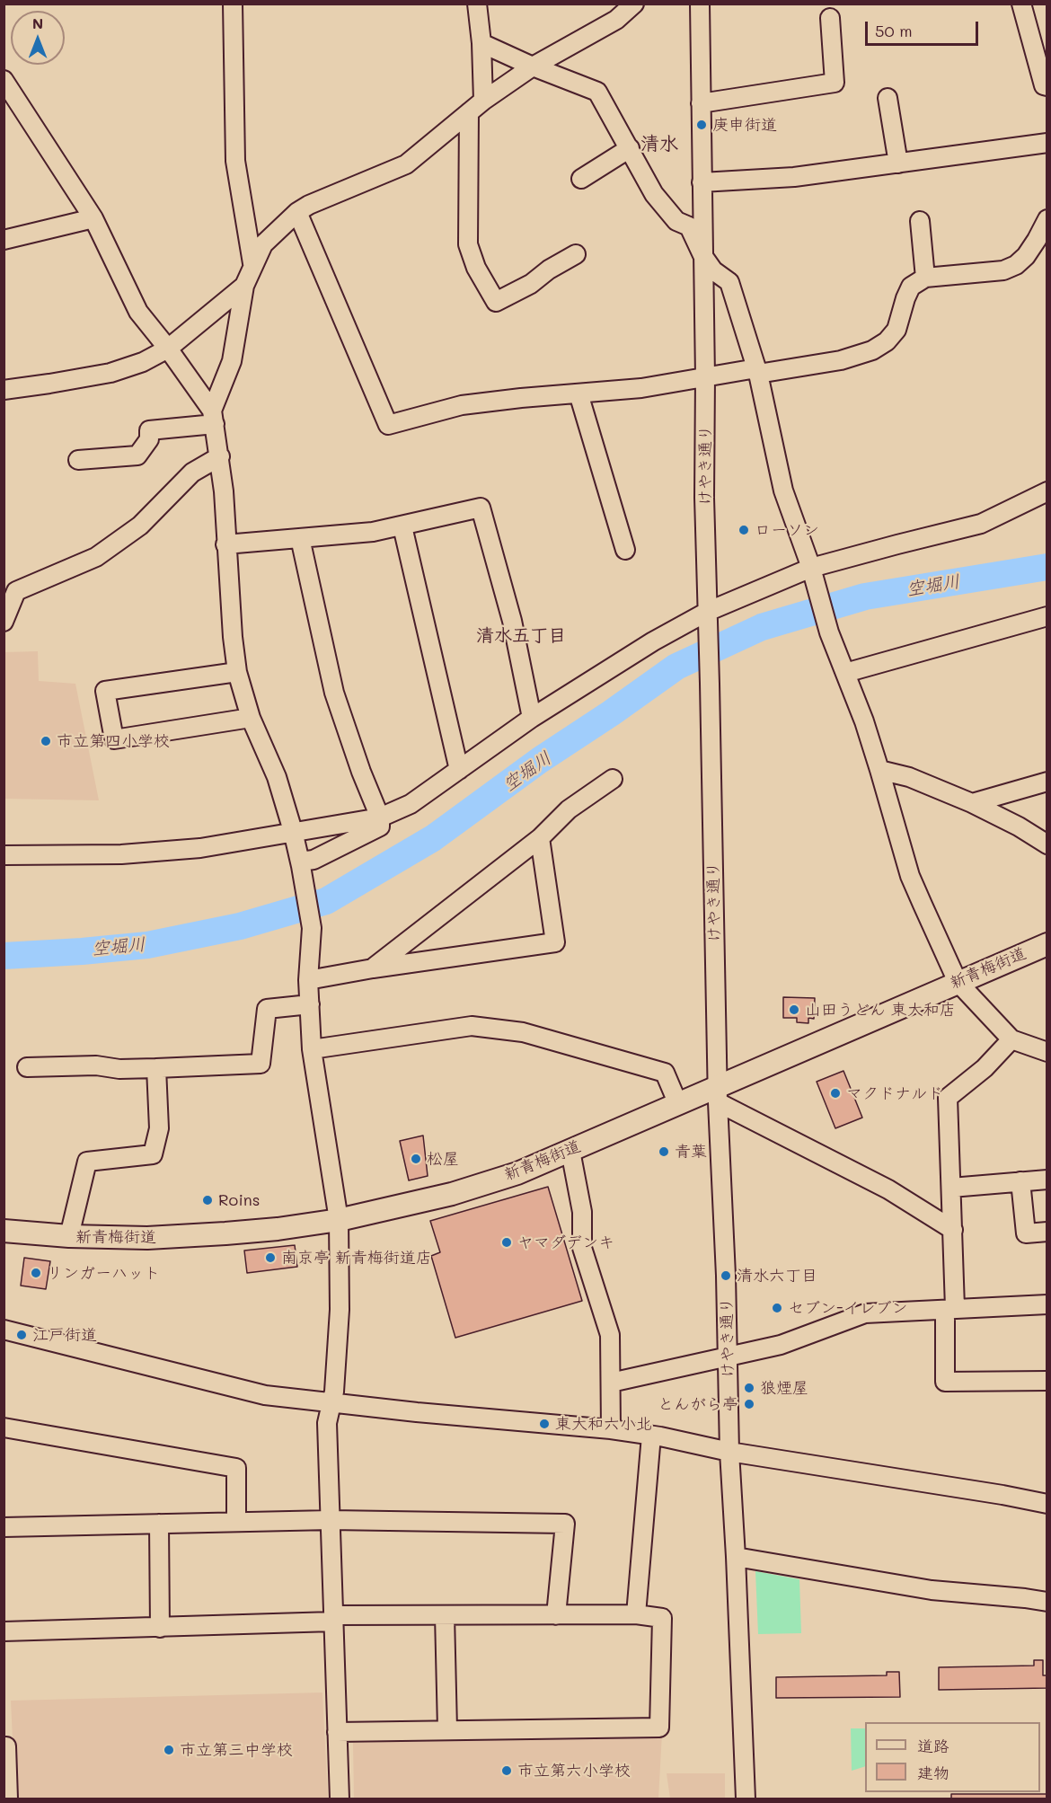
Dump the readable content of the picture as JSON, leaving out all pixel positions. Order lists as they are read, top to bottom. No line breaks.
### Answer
{"streets":{"main road":["新青梅街道"],"street":["けやき通り"]},"crossings":[["けやき通り","新青梅街道"]],"districts":["清水","清水五丁目"],"water":["空堀川"],"places":["庚申街道","ローソン","市立第四小学校","山田うどん 東大和店","マクドナルド","青葉","松屋","Roins","ヤマダデンキ","南京亭 新青梅街道店","リンガーハット","清水六丁目","セブン-イレブン","江戸街道","狼煙屋","とんがら亭","東大和六小北","市立第三中学校","市立第六小学校"],"legend":["道路","建物"],"scale_bar":"50 m","north":"top"}
